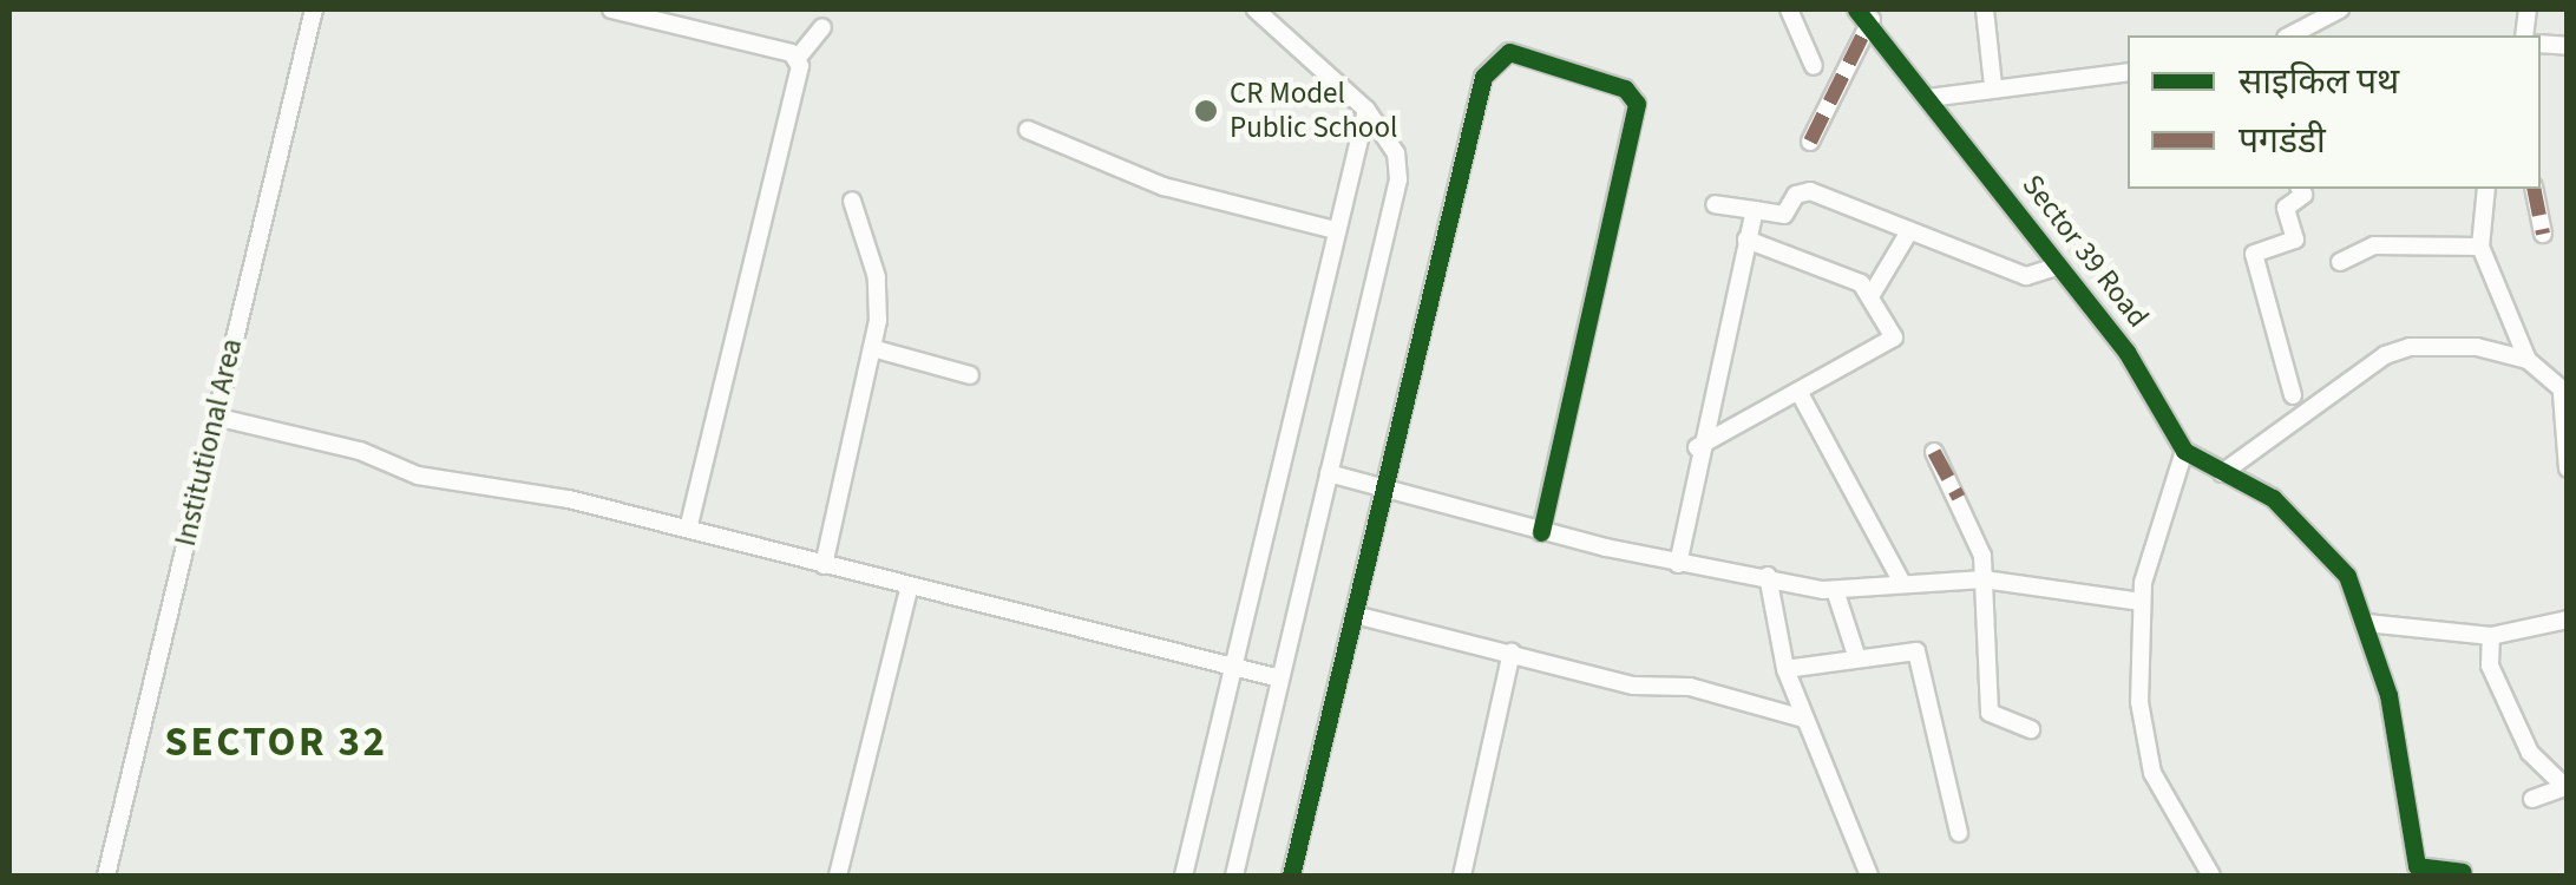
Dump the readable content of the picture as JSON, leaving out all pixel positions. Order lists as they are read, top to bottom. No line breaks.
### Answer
{"streets":{"street":["Sector 39 Road","Institutional Area"]},"districts":["SECTOR 32"],"places":["CR Model Public School"],"legend":["साइकिल पथ","पगडंडी"]}
